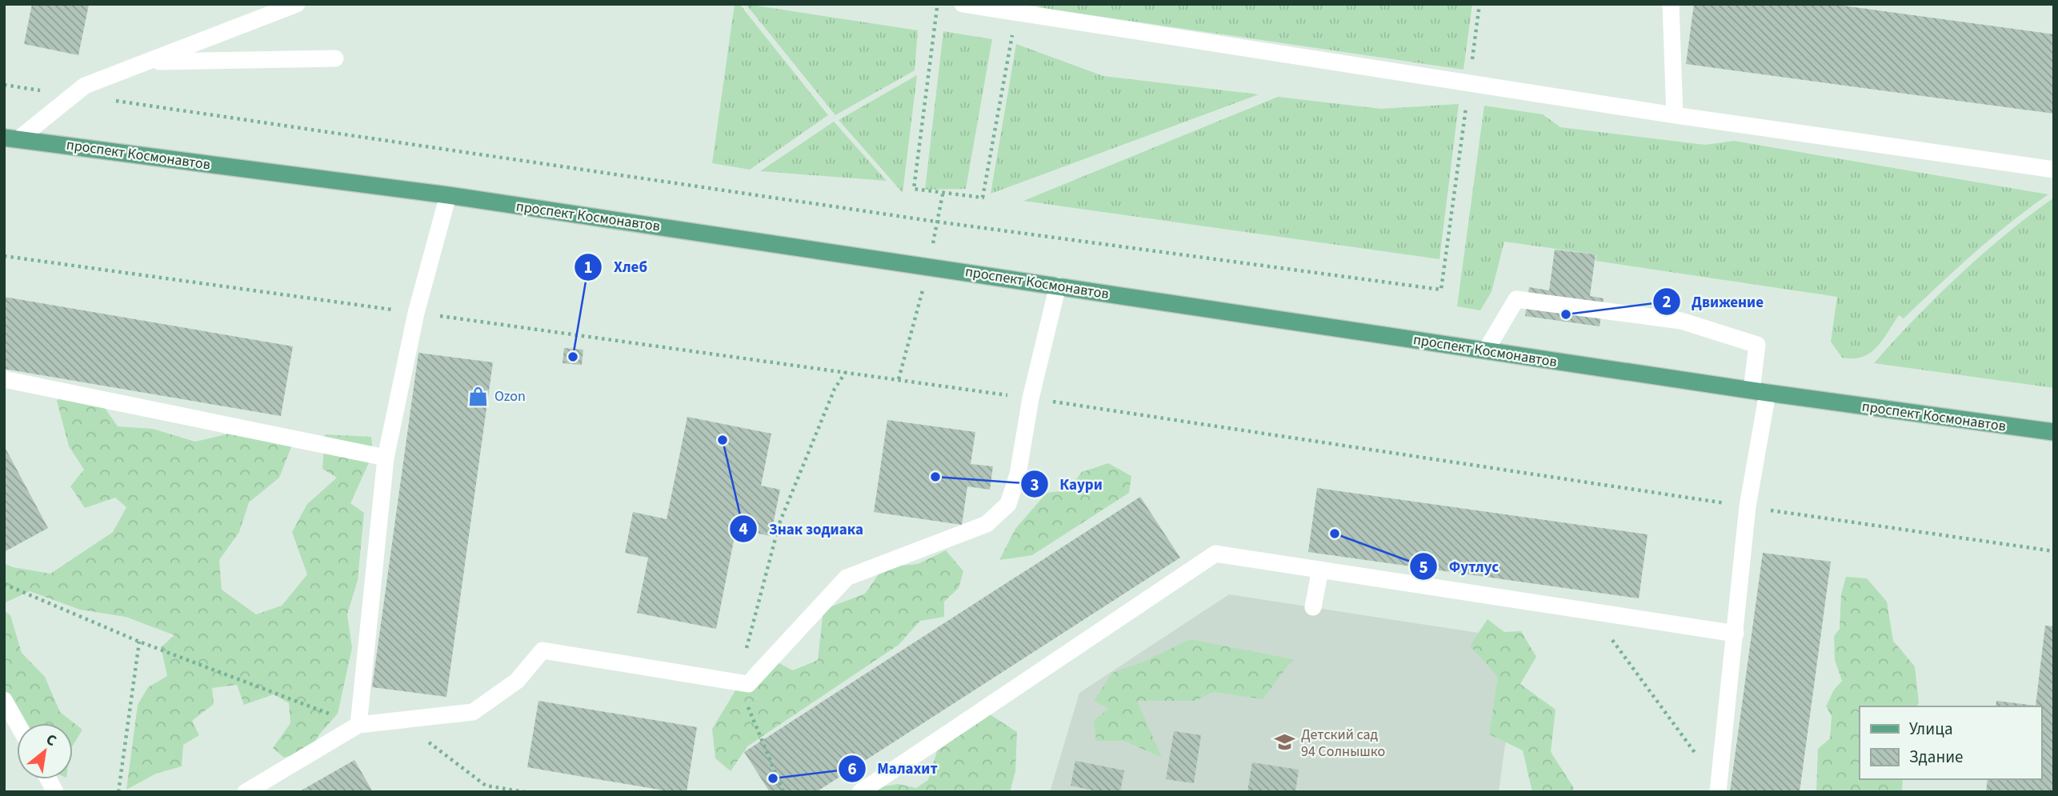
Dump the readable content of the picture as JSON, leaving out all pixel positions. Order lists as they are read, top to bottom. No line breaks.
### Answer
{"streets":{"main road":["проспект Космонавтов"]},"places":{"other":["Движение","Хлеб","Знак зодиака","Каури","Футлус","Малахит"],"shop":["Ozon"],"school or university":["Детский сад 94 Солнышко"]},"legend":["Улица","Здание"],"north":"top right"}
